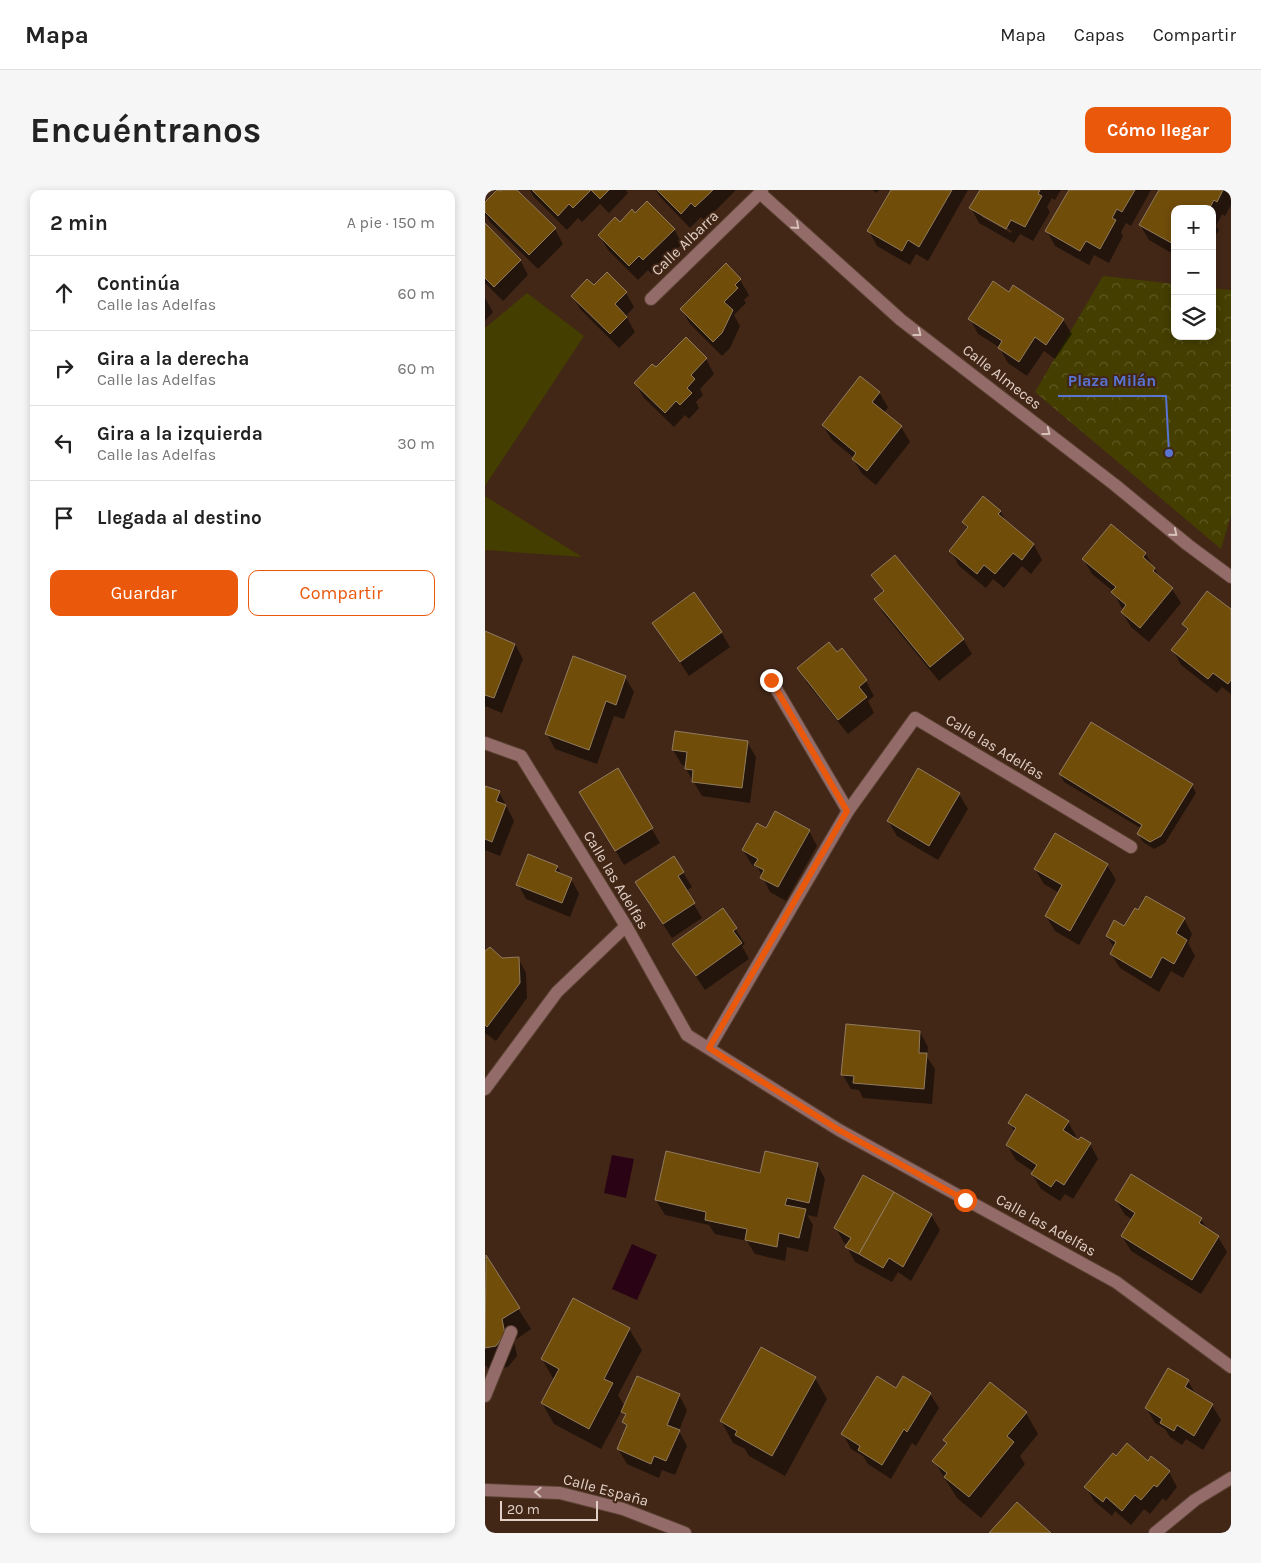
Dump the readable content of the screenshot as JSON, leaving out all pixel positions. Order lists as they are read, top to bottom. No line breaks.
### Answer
{"streets":{"street":["Calle Albarra","Calle Almeces","Calle las Adelfas","Calle España"]},"crossings":[["Calle Albarra","Calle Almeces"]],"one_way":["Calle Almeces","Calle España"],"places":["Plaza Milán"],"scale_bar":"20 m","page":{"header":"Mapa","nav":["Mapa","Capas","Compartir"],"buttons":["Cómo llegar",["Guardar","Compartir"]],"title":"Encuéntranos","heading":["2 min","A pie · 150 m"],"map_buttons":["+","−"],"list":[["Continúa","Calle las Adelfas","60 m"],["Gira a la derecha","Calle las Adelfas","60 m"],["Gira a la izquierda","Calle las Adelfas","30 m"],"Llegada al destino"],"scale":"20 m"}}
